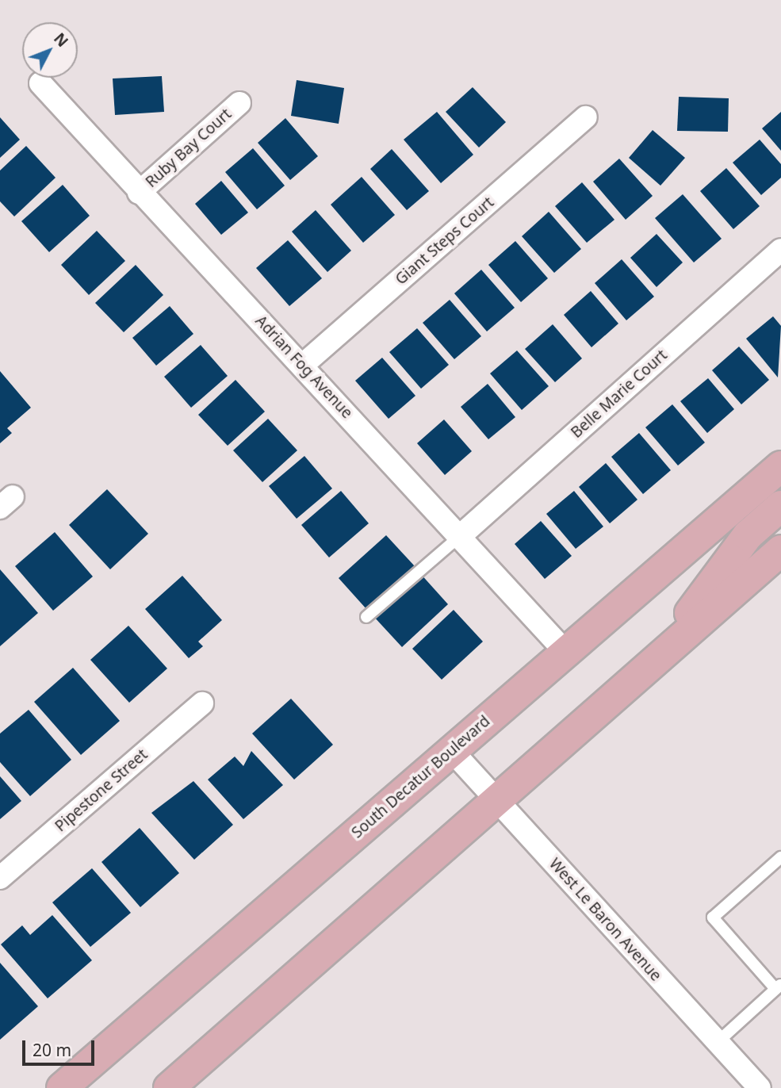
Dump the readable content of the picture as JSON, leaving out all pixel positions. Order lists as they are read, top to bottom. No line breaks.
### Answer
{"streets":{"main road":["South Decatur Boulevard"],"street":["Ruby Bay Court","Giant Steps Court","Adrian Fog Avenue","Belle Marie Court","Pipestone Street","West Le Baron Avenue"]},"crossings":[["Ruby Bay Court","Adrian Fog Avenue"],["Giant Steps Court","Adrian Fog Avenue"],["Adrian Fog Avenue","Belle Marie Court"],["Adrian Fog Avenue","South Decatur Boulevard"],["South Decatur Boulevard","West Le Baron Avenue"]],"scale_bar":"20 m","north":"top right"}
